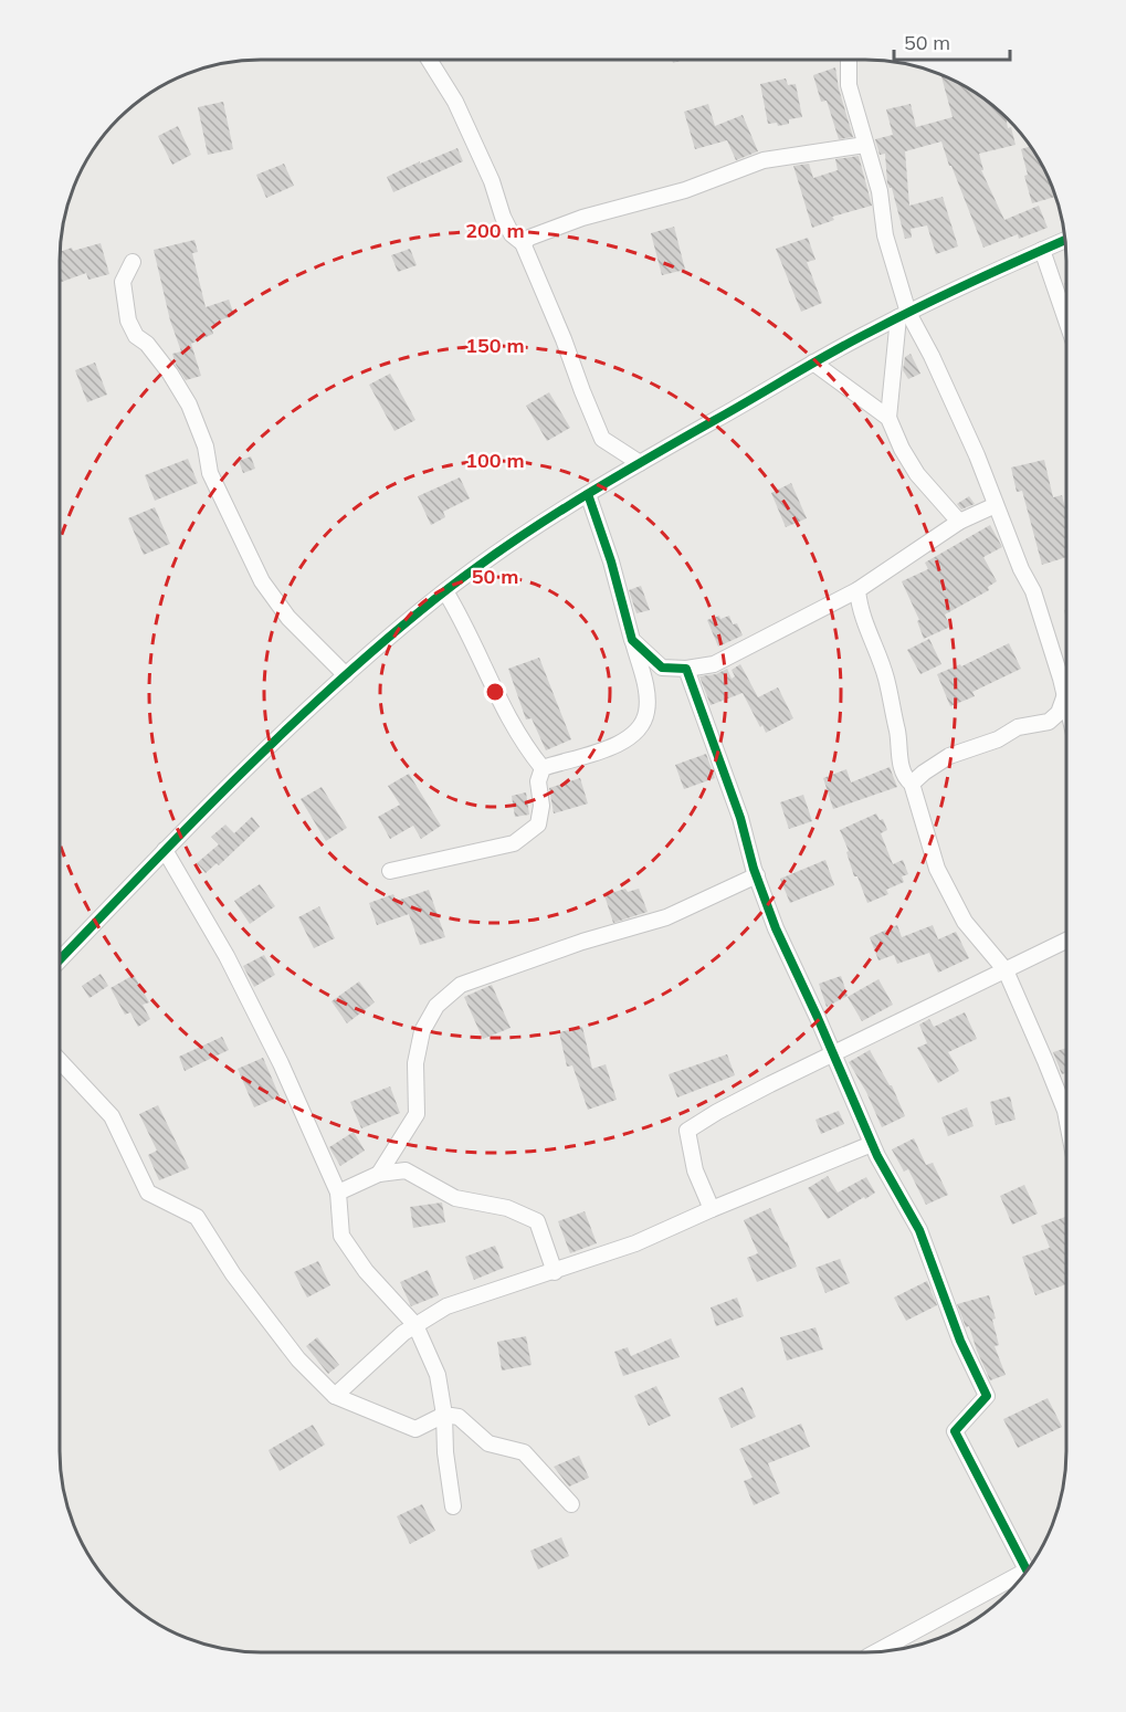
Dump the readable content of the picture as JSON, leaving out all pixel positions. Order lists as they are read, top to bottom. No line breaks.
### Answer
{"scale_bar":"50 m","rings":["200 m","150 m","100 m","50 m"]}
